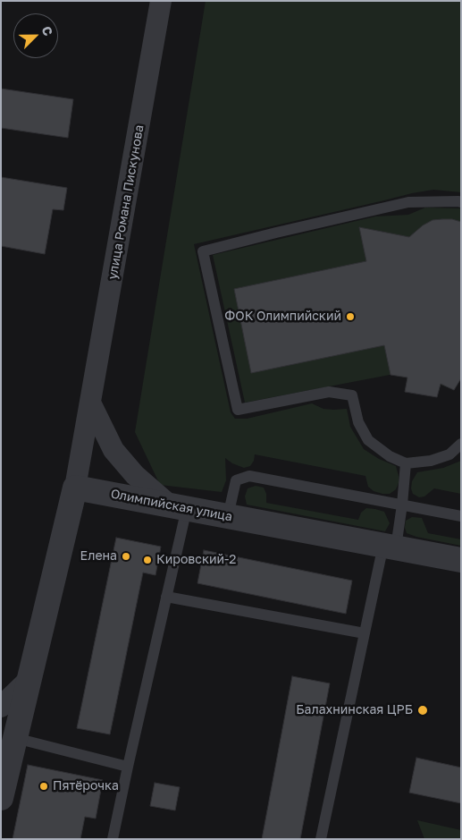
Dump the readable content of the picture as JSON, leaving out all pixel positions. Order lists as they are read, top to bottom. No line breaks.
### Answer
{"streets":{"street":["улица Романа Пискунова","Олимпийская улица"]},"crossings":[["улица Романа Пискунова","Олимпийская улица"]],"places":["ФОК Олимпийский","Елена","Кировский-2","Балахнинская ЦРБ","Пятёрочка"],"north":"top right"}
